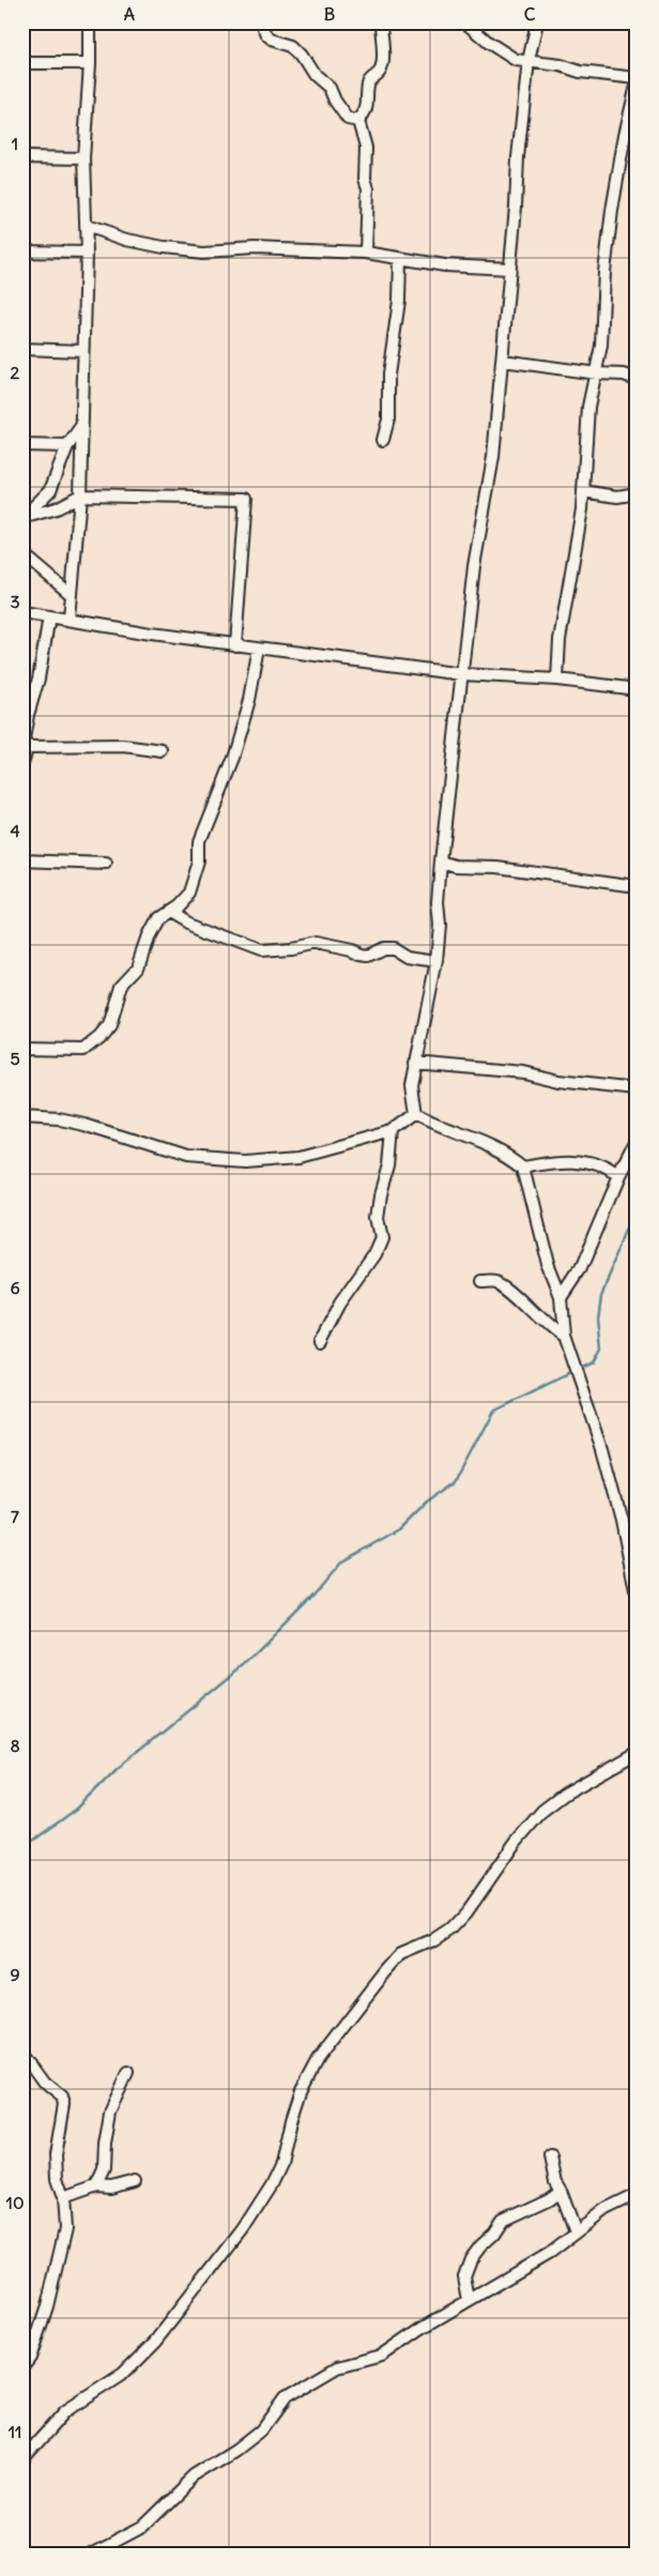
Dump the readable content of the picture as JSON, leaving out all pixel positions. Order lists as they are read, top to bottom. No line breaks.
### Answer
{"grid":{"columns":["A","B","C"],"rows":["1","2","3","4","5","6","7","8","9","10","11"]}}
